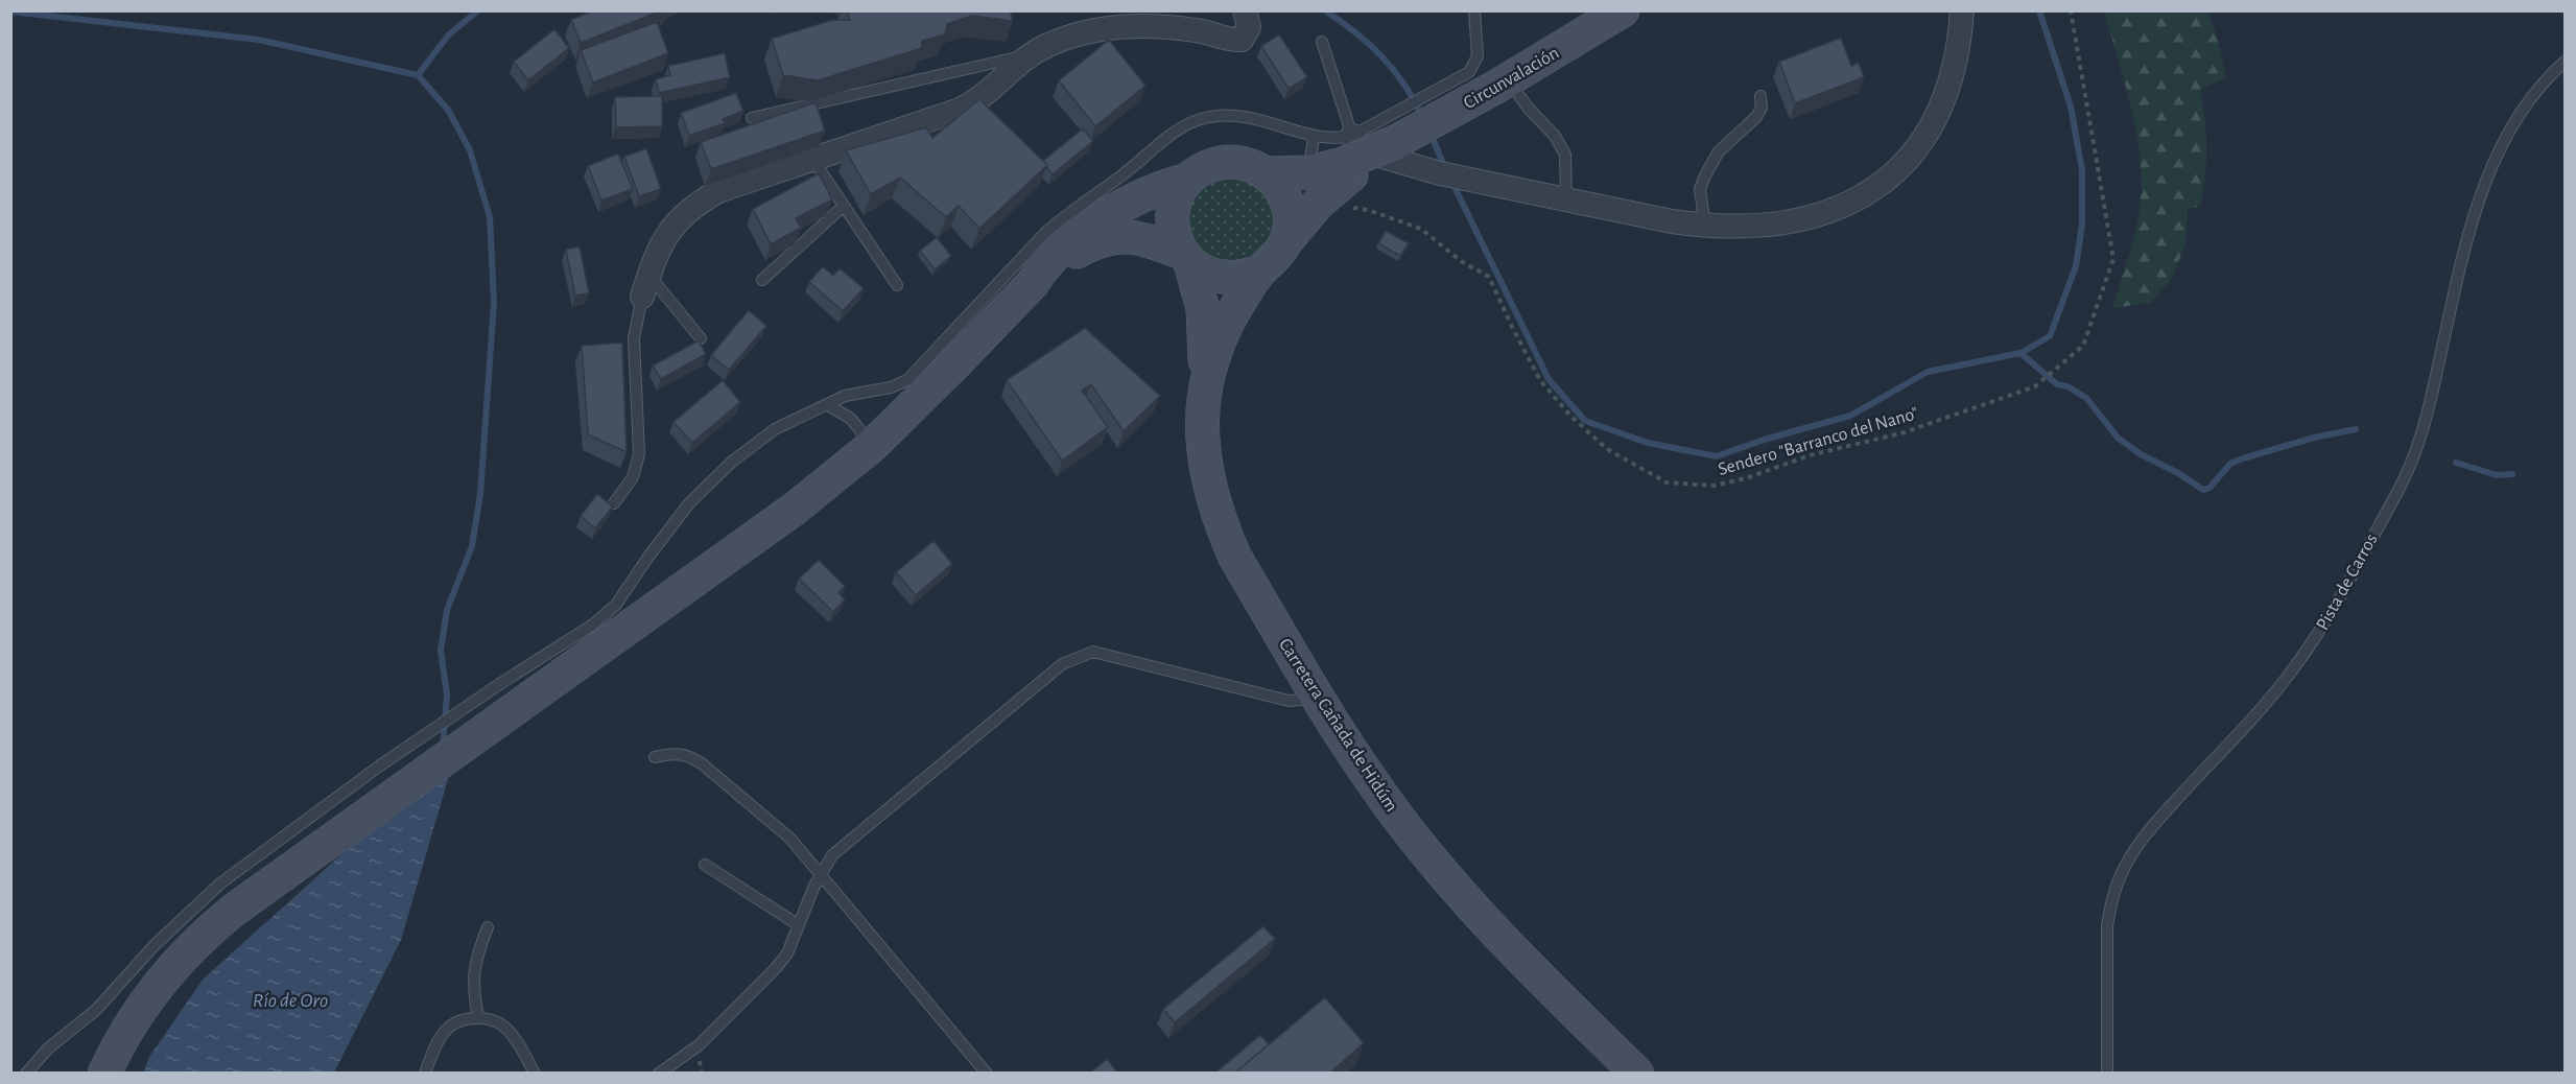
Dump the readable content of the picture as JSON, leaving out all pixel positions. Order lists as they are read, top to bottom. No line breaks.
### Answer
{"streets":{"main road":["Circunvalación","Carretera Cañada de Hidúm"],"lane":["Pista de Carros"],"path":["Sendero \"Barranco del Nano\""]},"crossings":[["Circunvalación","Sendero \"Barranco del Nano\""]],"water":["Río de Oro"]}
